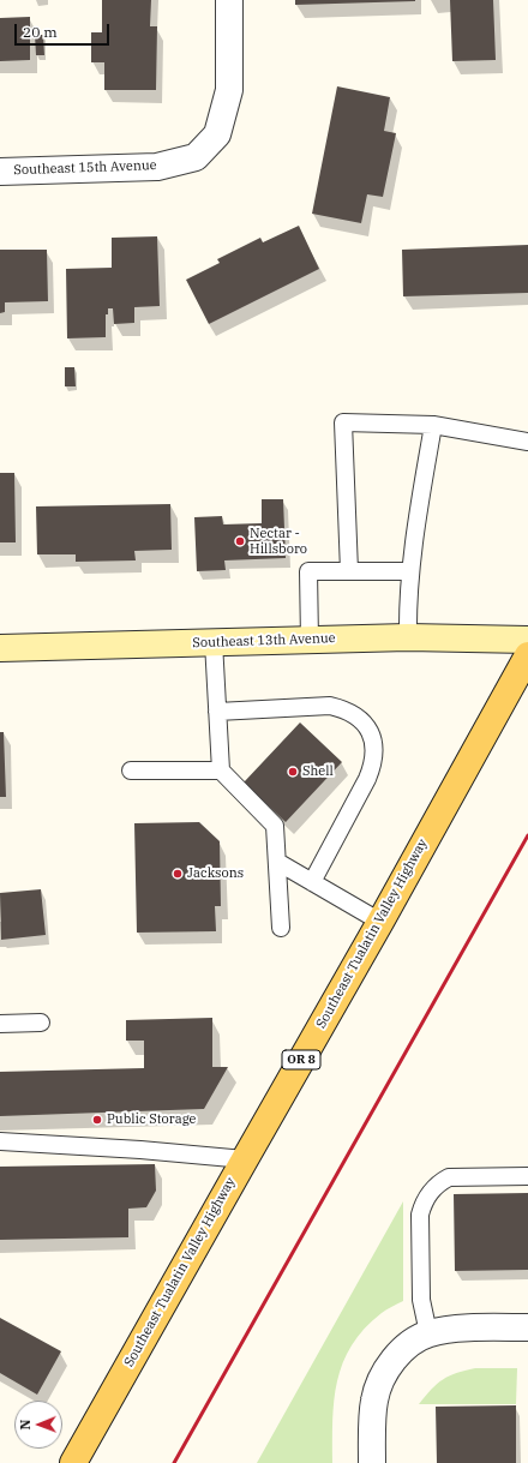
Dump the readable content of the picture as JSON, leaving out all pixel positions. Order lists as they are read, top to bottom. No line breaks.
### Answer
{"streets":{"main road":["Southeast Tualatin Valley Highway","OR 8"],"street":["Southeast 15th Avenue","Southeast 13th Avenue"]},"places":["Nectar - Hillsboro","Shell","Jacksons","Public Storage"],"scale_bar":"20 m","north":"left"}
